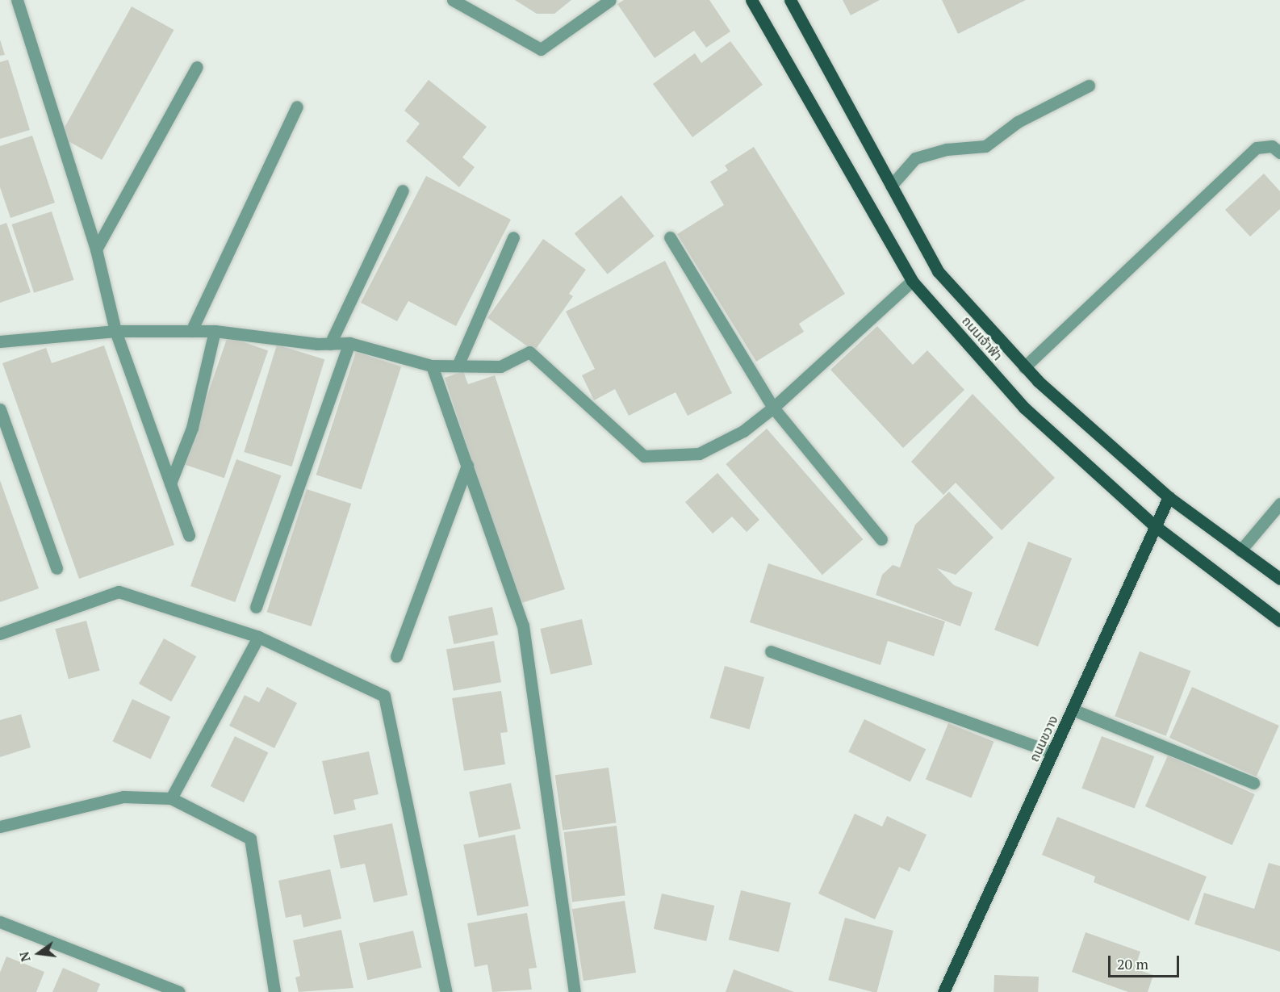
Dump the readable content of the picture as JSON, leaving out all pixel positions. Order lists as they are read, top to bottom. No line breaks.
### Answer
{"streets":{"main road":["ถนนเจ้าฟ้า","ถนนขวาง"]},"crossings":[["ถนนเจ้าฟ้า","ถนนขวาง"]],"scale_bar":"20 m","north":"left"}
